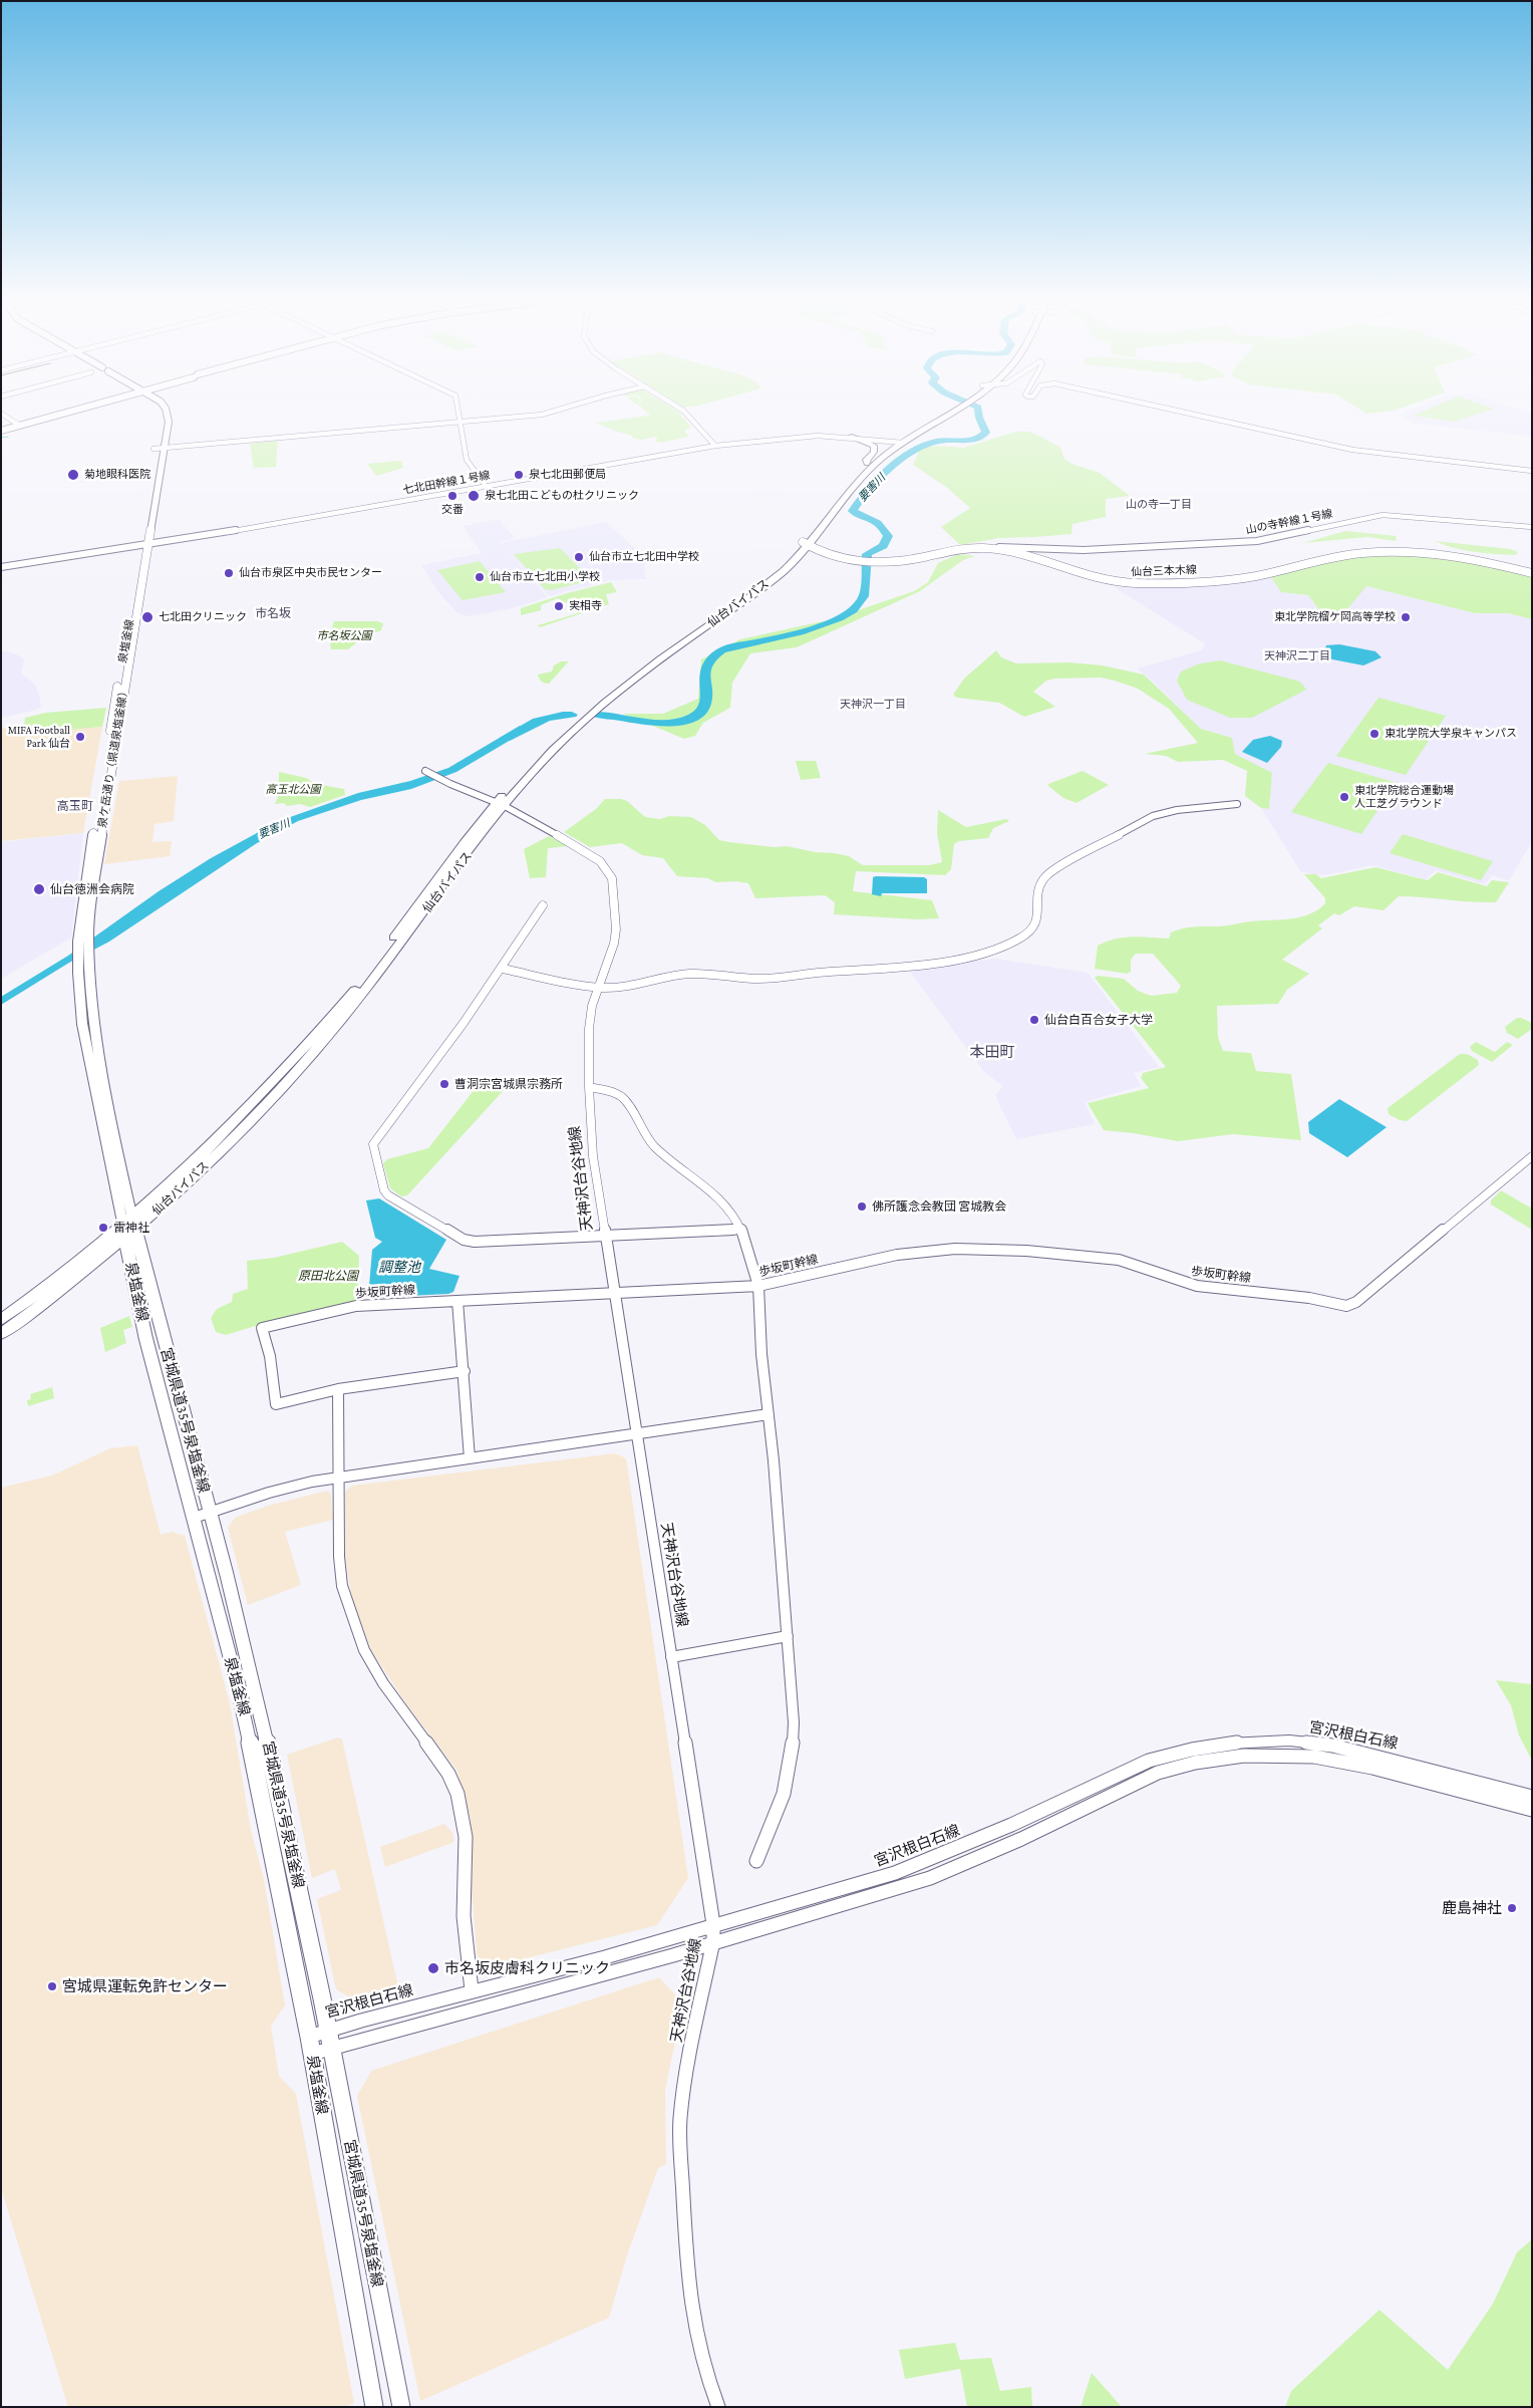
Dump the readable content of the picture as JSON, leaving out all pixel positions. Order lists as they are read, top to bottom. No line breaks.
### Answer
{"streets":{"highway":["仙台バイパス"],"main road":["仙台三本木線","泉塩釜線","泉ケ岳通り（県道泉塩釜線）","宮城県道35号泉塩釜線"],"street":["七北田幹線１号線","山の寺幹線１号線","天神沢台谷地線","歩坂町幹線","宮沢根白石線"]},"crossings":[["七北田幹線１号線","仙台バイパス"],["七北田幹線１号線","泉塩釜線"],["七北田幹線１号線","泉ケ岳通り（県道泉塩釜線）"],["山の寺幹線１号線","仙台三本木線"],["仙台三本木線","仙台バイパス"],["仙台バイパス","泉塩釜線"],["仙台バイパス","天神沢台谷地線"],["仙台バイパス","宮城県道35号泉塩釜線"],["泉塩釜線","泉ケ岳通り（県道泉塩釜線）"],["泉塩釜線","宮城県道35号泉塩釜線"],["泉塩釜線","宮沢根白石線"],["天神沢台谷地線","歩坂町幹線"],["天神沢台谷地線","宮沢根白石線"],["宮城県道35号泉塩釜線","宮沢根白石線"]],"districts":["山の寺一丁目","市名坂","天神沢二丁目","天神沢一丁目","高玉町","本田町"],"water":["要害川","調整池"],"parks":["市名坂公園","高玉北公園","原田北公園"],"places":["菊地眼科医院","泉七北田郵便局","交番","泉七北田こどもの杜クリニック","仙台市立七北田中学校","仙台市泉区中央市民センター","仙台市立七北田小学校","実相寺","七北田クリニック","東北学院榴ケ岡高等学校","東北学院大学泉キャンパス","MIFA Football Park 仙台","東北学院総合運動場 人工芝グラウンド","仙台徳洲会病院","仙台白百合女子大学","曹洞宗宮城県宗務所","佛所護念会教団 宮城教会","雷神社","鹿島神社","市名坂皮膚科クリニック","宮城県運転免許センター"]}
